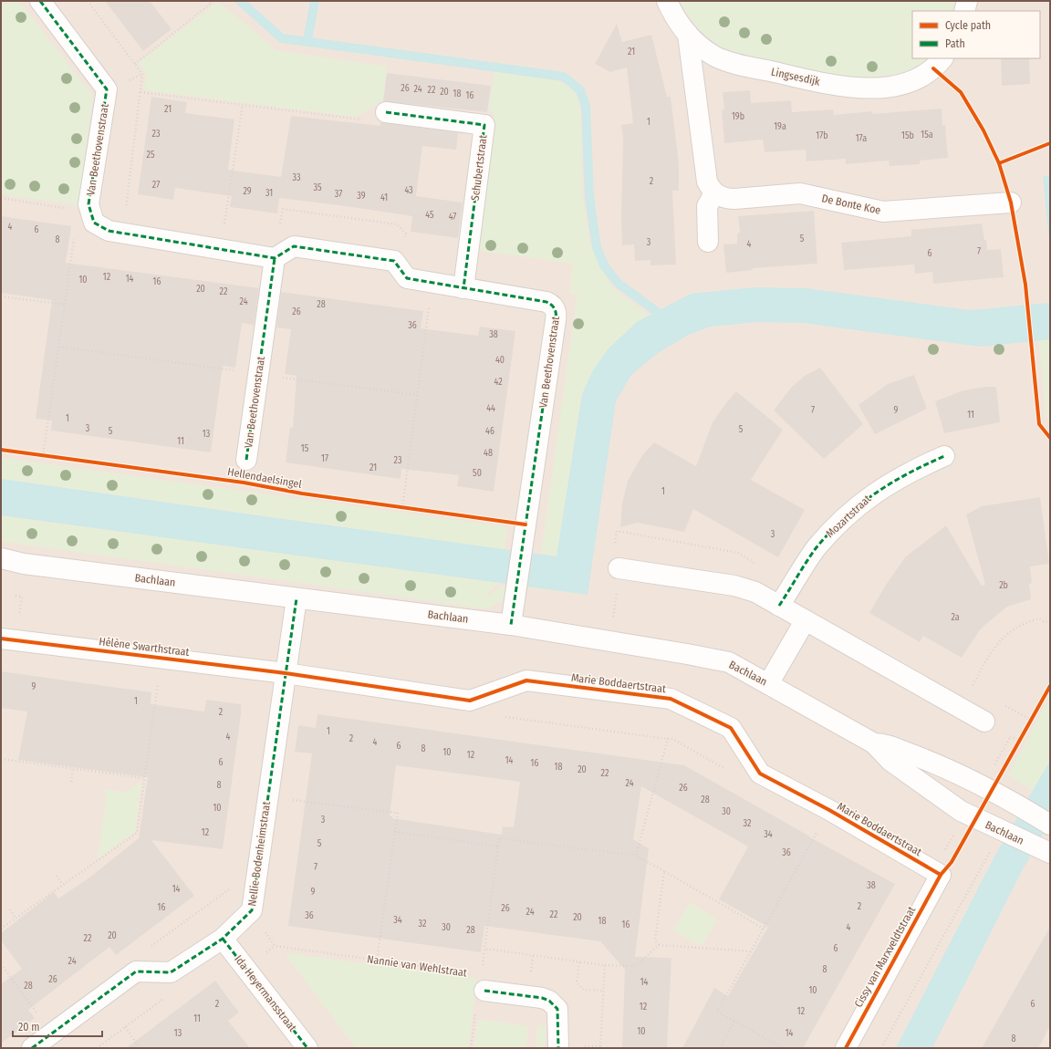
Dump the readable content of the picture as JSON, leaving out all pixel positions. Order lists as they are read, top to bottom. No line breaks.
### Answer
{"streets":{"street":["Lingsesdijk","Van Beethovenstraat","Schubertstraat","De Bonte Koe","Mozartstraat","Bachlaan","Hélène Swarthstraat","Marie Boddaertstraat","Nellie Bodenheimstraat","Cissy van Marxveldtstraat","Ida Heyermansstraat"],"path":["Nannie van Wehlstraat"],"cycle path":["Hellendaelsingel"]},"crossings":[["Van Beethovenstraat","Schubertstraat"],["Van Beethovenstraat","Bachlaan"],["Bachlaan","Nellie Bodenheimstraat"],["Hélène Swarthstraat","Marie Boddaertstraat"],["Hélène Swarthstraat","Nellie Bodenheimstraat"],["Marie Boddaertstraat","Nellie Bodenheimstraat"],["Marie Boddaertstraat","Cissy van Marxveldtstraat"],["Nellie Bodenheimstraat","Nannie van Wehlstraat"],["Nellie Bodenheimstraat","Ida Heyermansstraat"]],"house_numbers":["21","26","24","22","20","18","16","21","19b","1","19a","23","15a","17b","15b","17a","25","33","2","27","35","43","29","31","37","39","41","45","47","4","6","5","8","3","4","7","6","12","14","10","16","20","22","24","28","26","36","38","40","42","44","7","9","11","1","3","5","5","46","13","11","15","48","17","23","21","50","1","3","2b","2a","9","1","2","1","4","2","4","6","8","10","12","14","6","16","18","20","22","24","8","26","28","10","30","3","32","12","34","5","36","7","38","14","9","2","16","26","24","22","36","20","34","18","32","16","30","4","28","20","22","6","24","8","26","14","28","10","2","6","12","12","11","10","13","14","8"],"legend":["Cycle path","Path"],"scale_bar":"20 m"}
